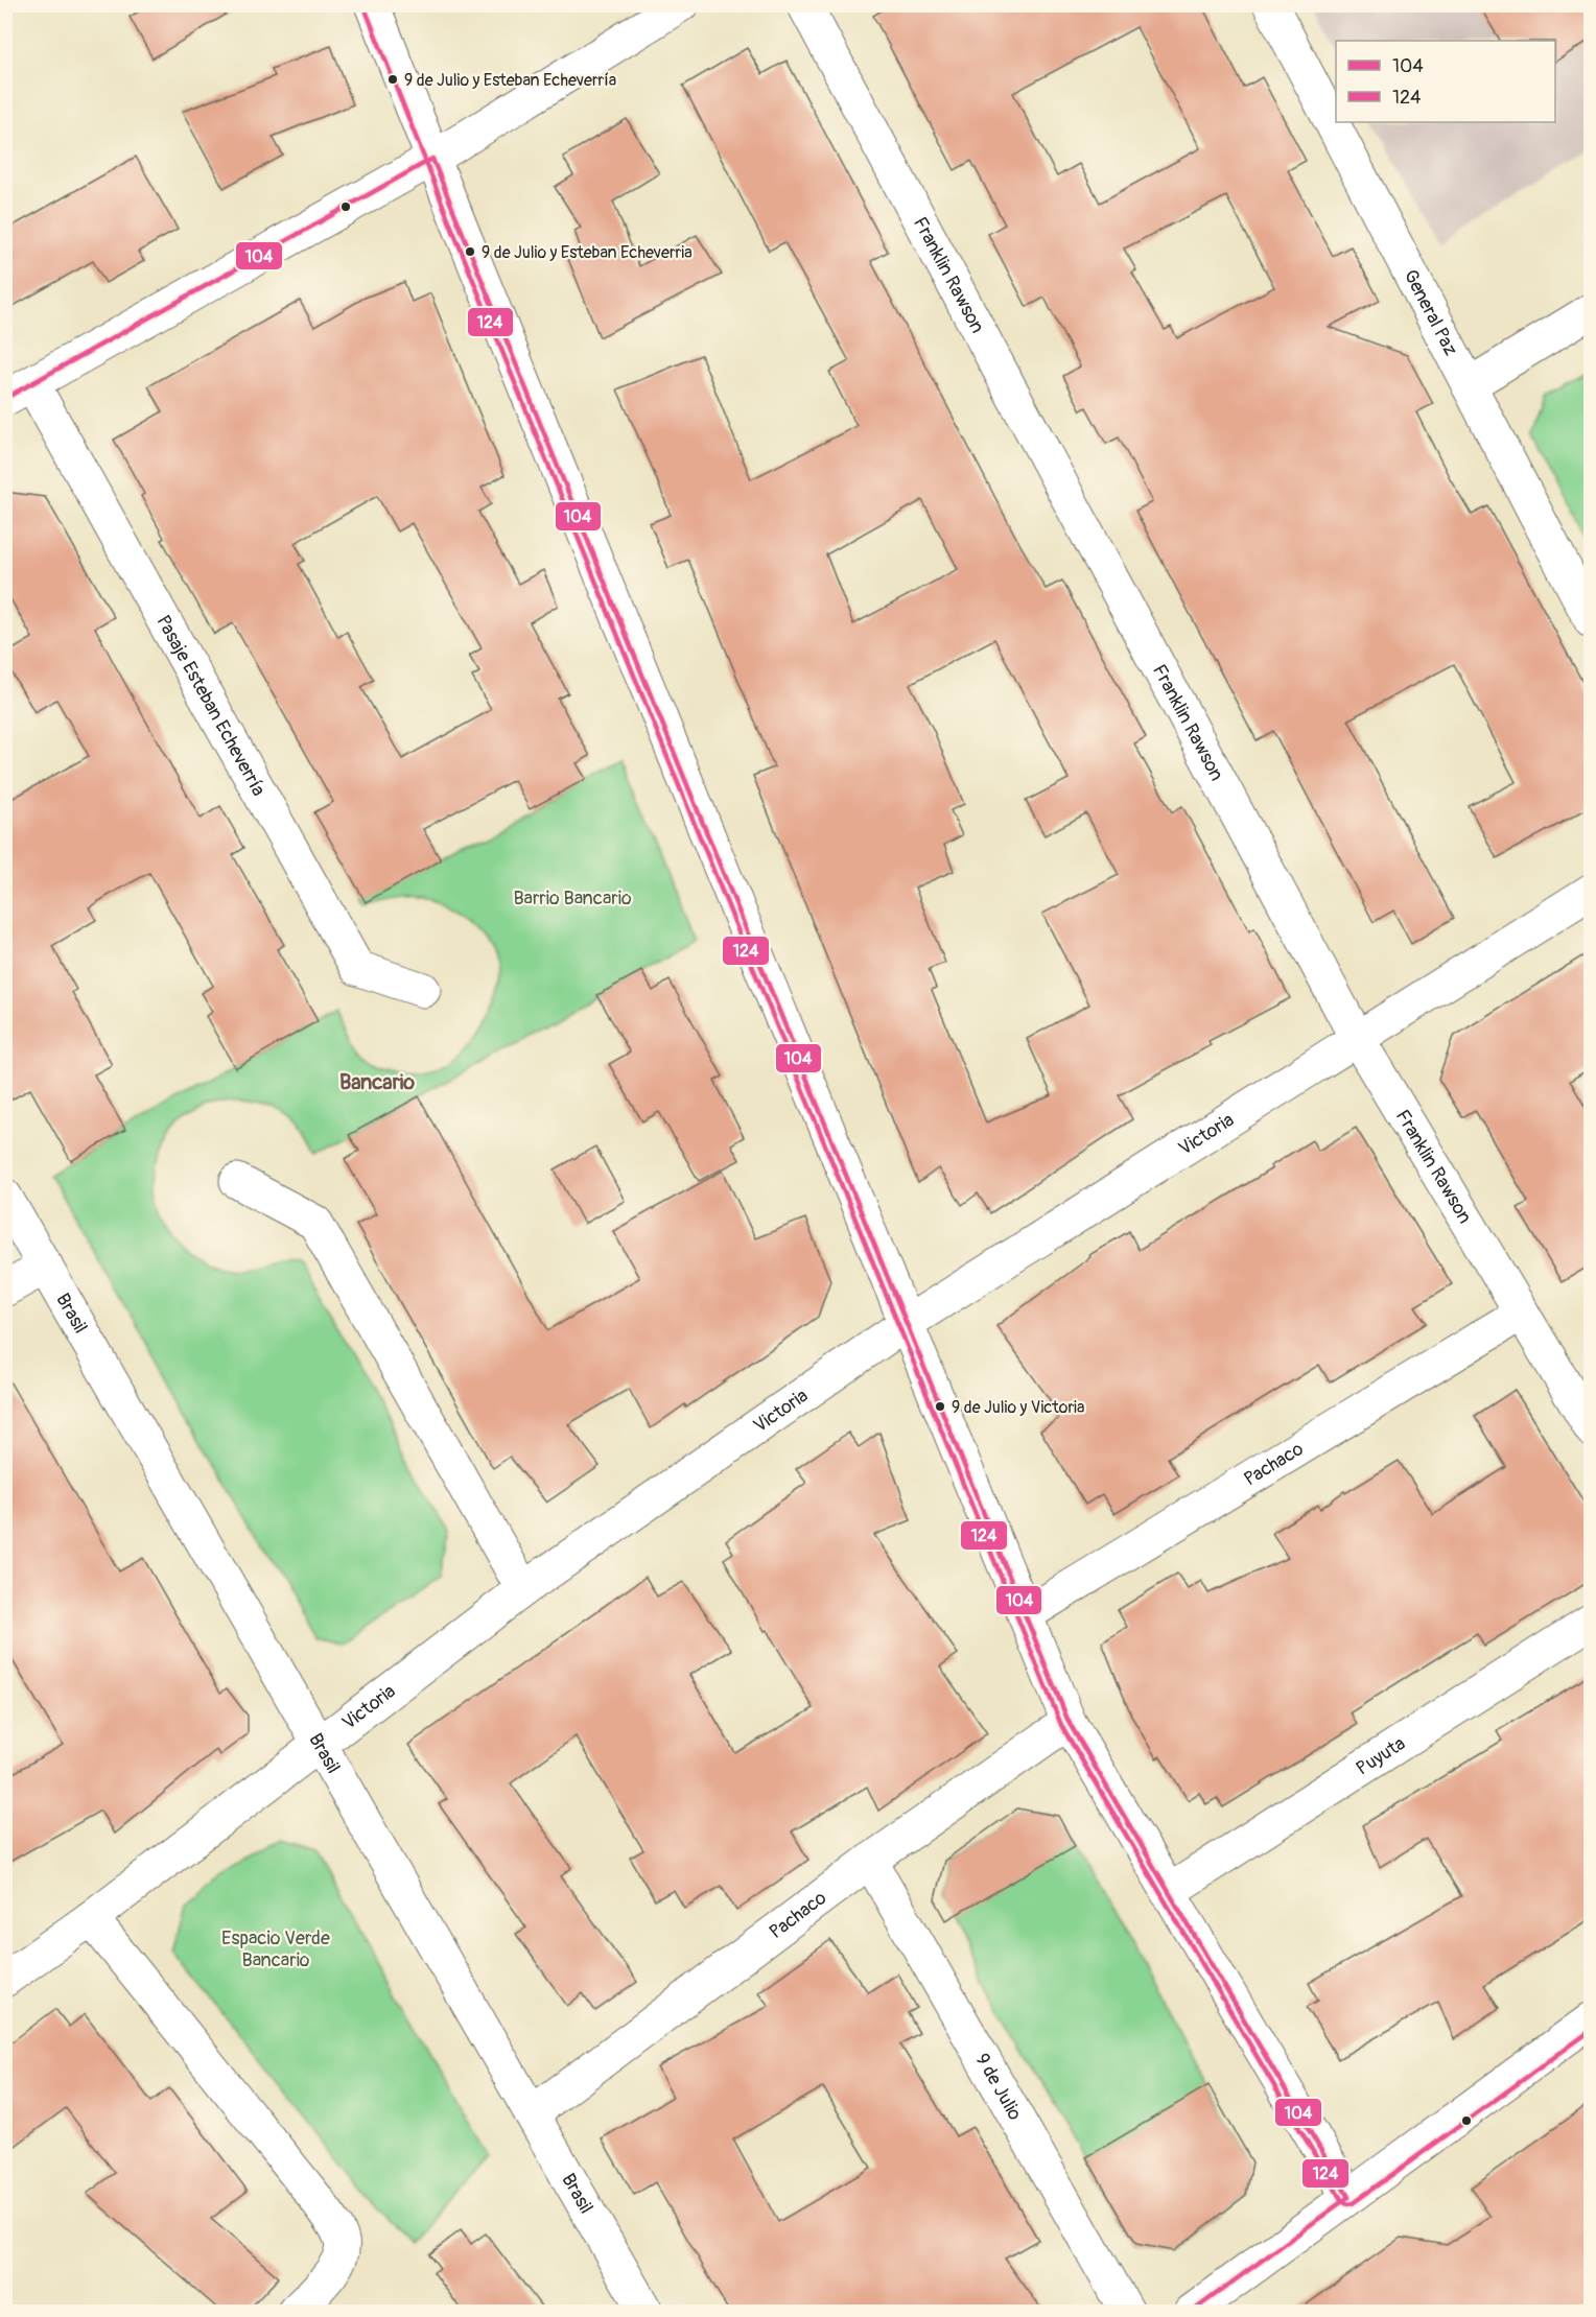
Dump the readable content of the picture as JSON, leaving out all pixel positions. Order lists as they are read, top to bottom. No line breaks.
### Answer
{"streets":{"street":["Franklin Rawson","General Paz","Pasaje Esteban Echeverría","Victoria","Brasil","Pachaco","Puyuta","9 de Julio"]},"crossings":[["Franklin Rawson","Victoria"],["Franklin Rawson","Pachaco"],["Victoria","Brasil"],["Brasil","Pachaco"],["Pachaco","9 de Julio"]],"districts":["Bancario"],"parks":["Barrio Bancario","Espacio Verde Bancario"],"places":["9 de Julio y Esteban Echeverría","9 de Julio y Esteban Echeverria","9 de Julio y Victoria"],"lines":["transit line 124","transit line 104"],"legend":["104","124"]}
